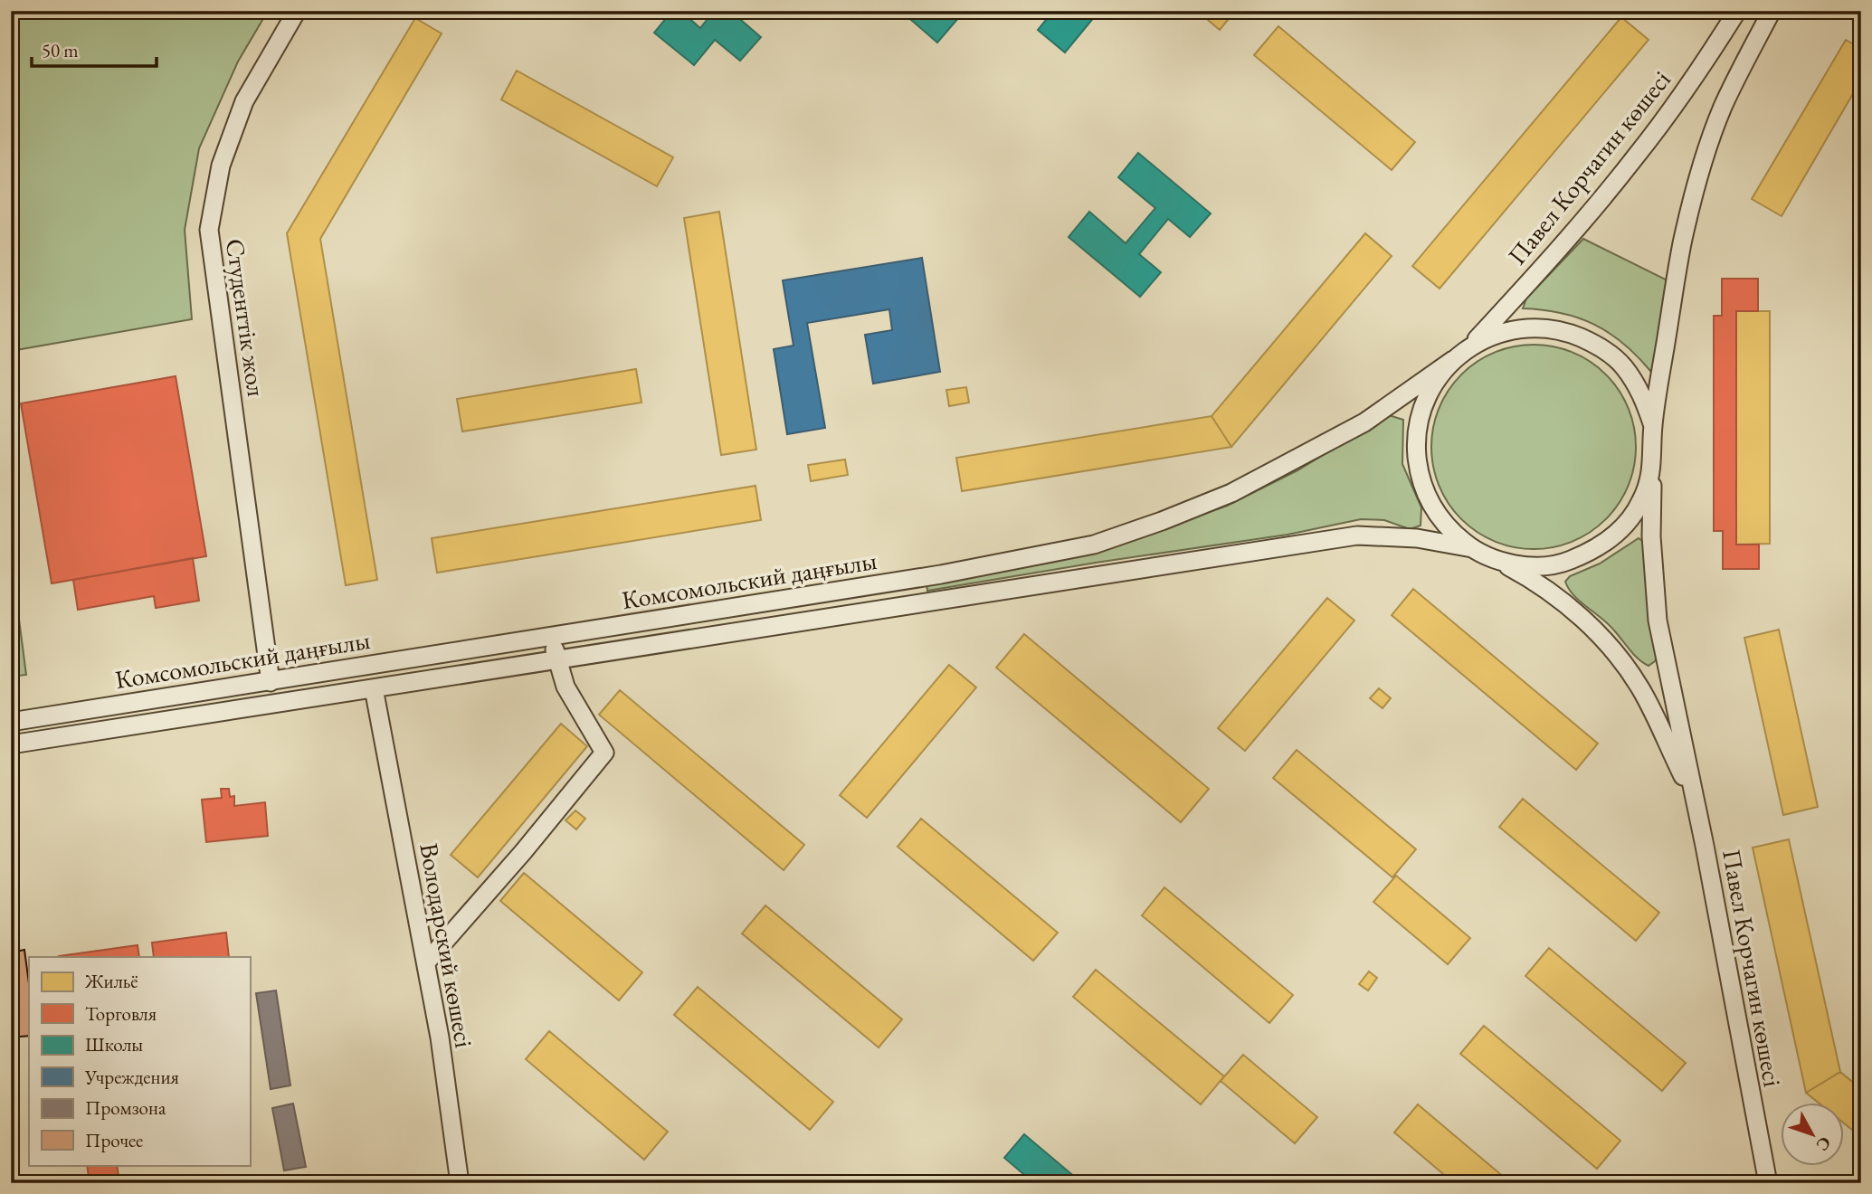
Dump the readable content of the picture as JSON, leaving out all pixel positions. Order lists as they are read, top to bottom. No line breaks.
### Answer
{"streets":{"street":["Павел Корчагин көшесі","Студенттік жол","Комсомольский даңғылы","Володарский көшесі"]},"crossings":[["Студенттік жол","Комсомольский даңғылы"],["Комсомольский даңғылы","Володарский көшесі"]],"legend":["Жильё","Торговля","Школы","Учреждения","Промзона","Прочее"],"scale_bar":"50 m","north":"bottom right"}
